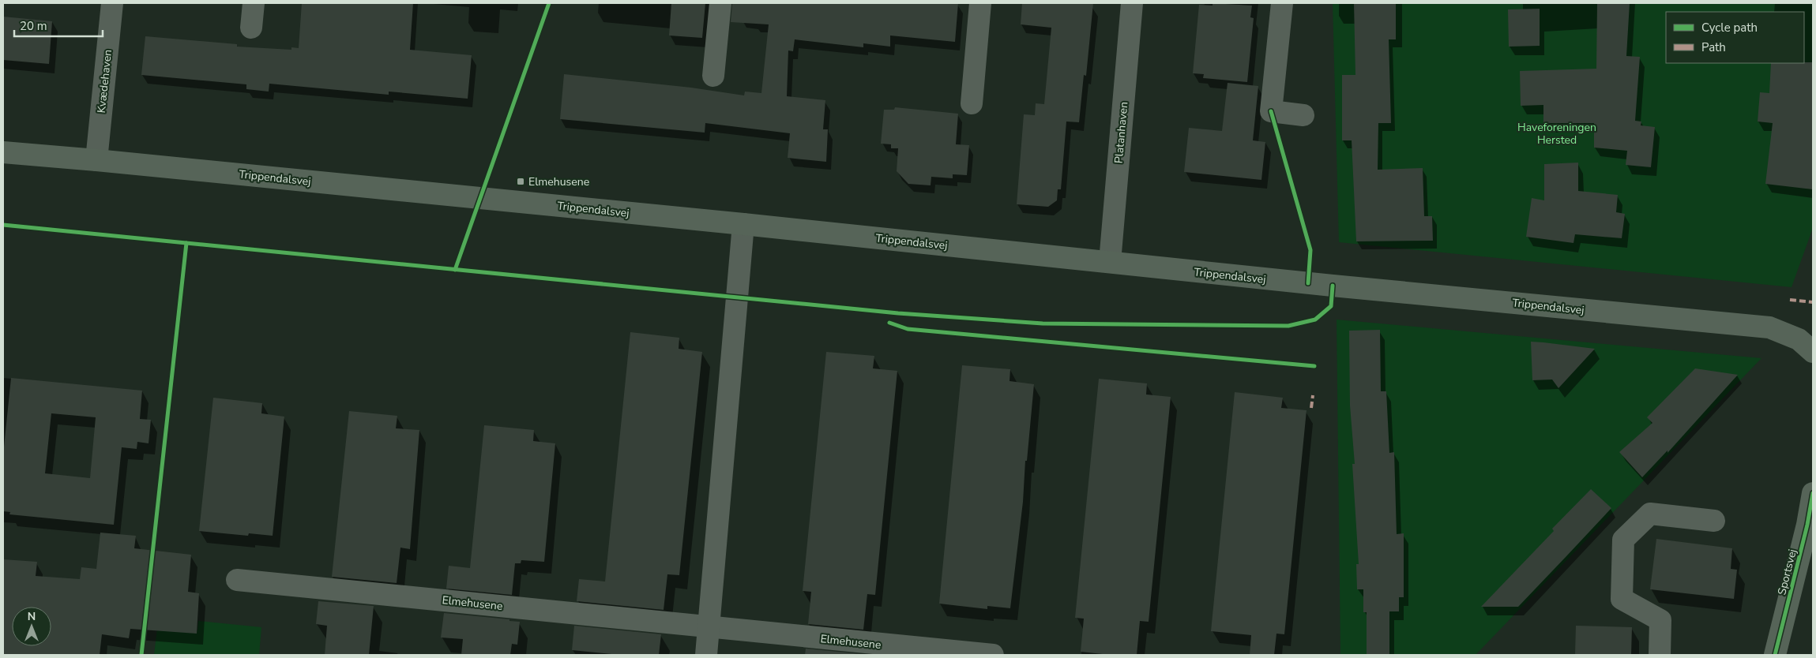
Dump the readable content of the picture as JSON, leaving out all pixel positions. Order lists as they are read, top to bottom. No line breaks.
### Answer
{"streets":{"street":["Kvædehaven","Platanhaven","Trippendalsvej","Sportsvej","Elmehusene"]},"crossings":[["Kvædehaven","Trippendalsvej"],["Platanhaven","Trippendalsvej"]],"parks":["Haveforeningen Hersted"],"places":{"transit":["Elmehusene"]},"legend":["Cycle path","Path"],"scale_bar":"20 m","north":"top"}
